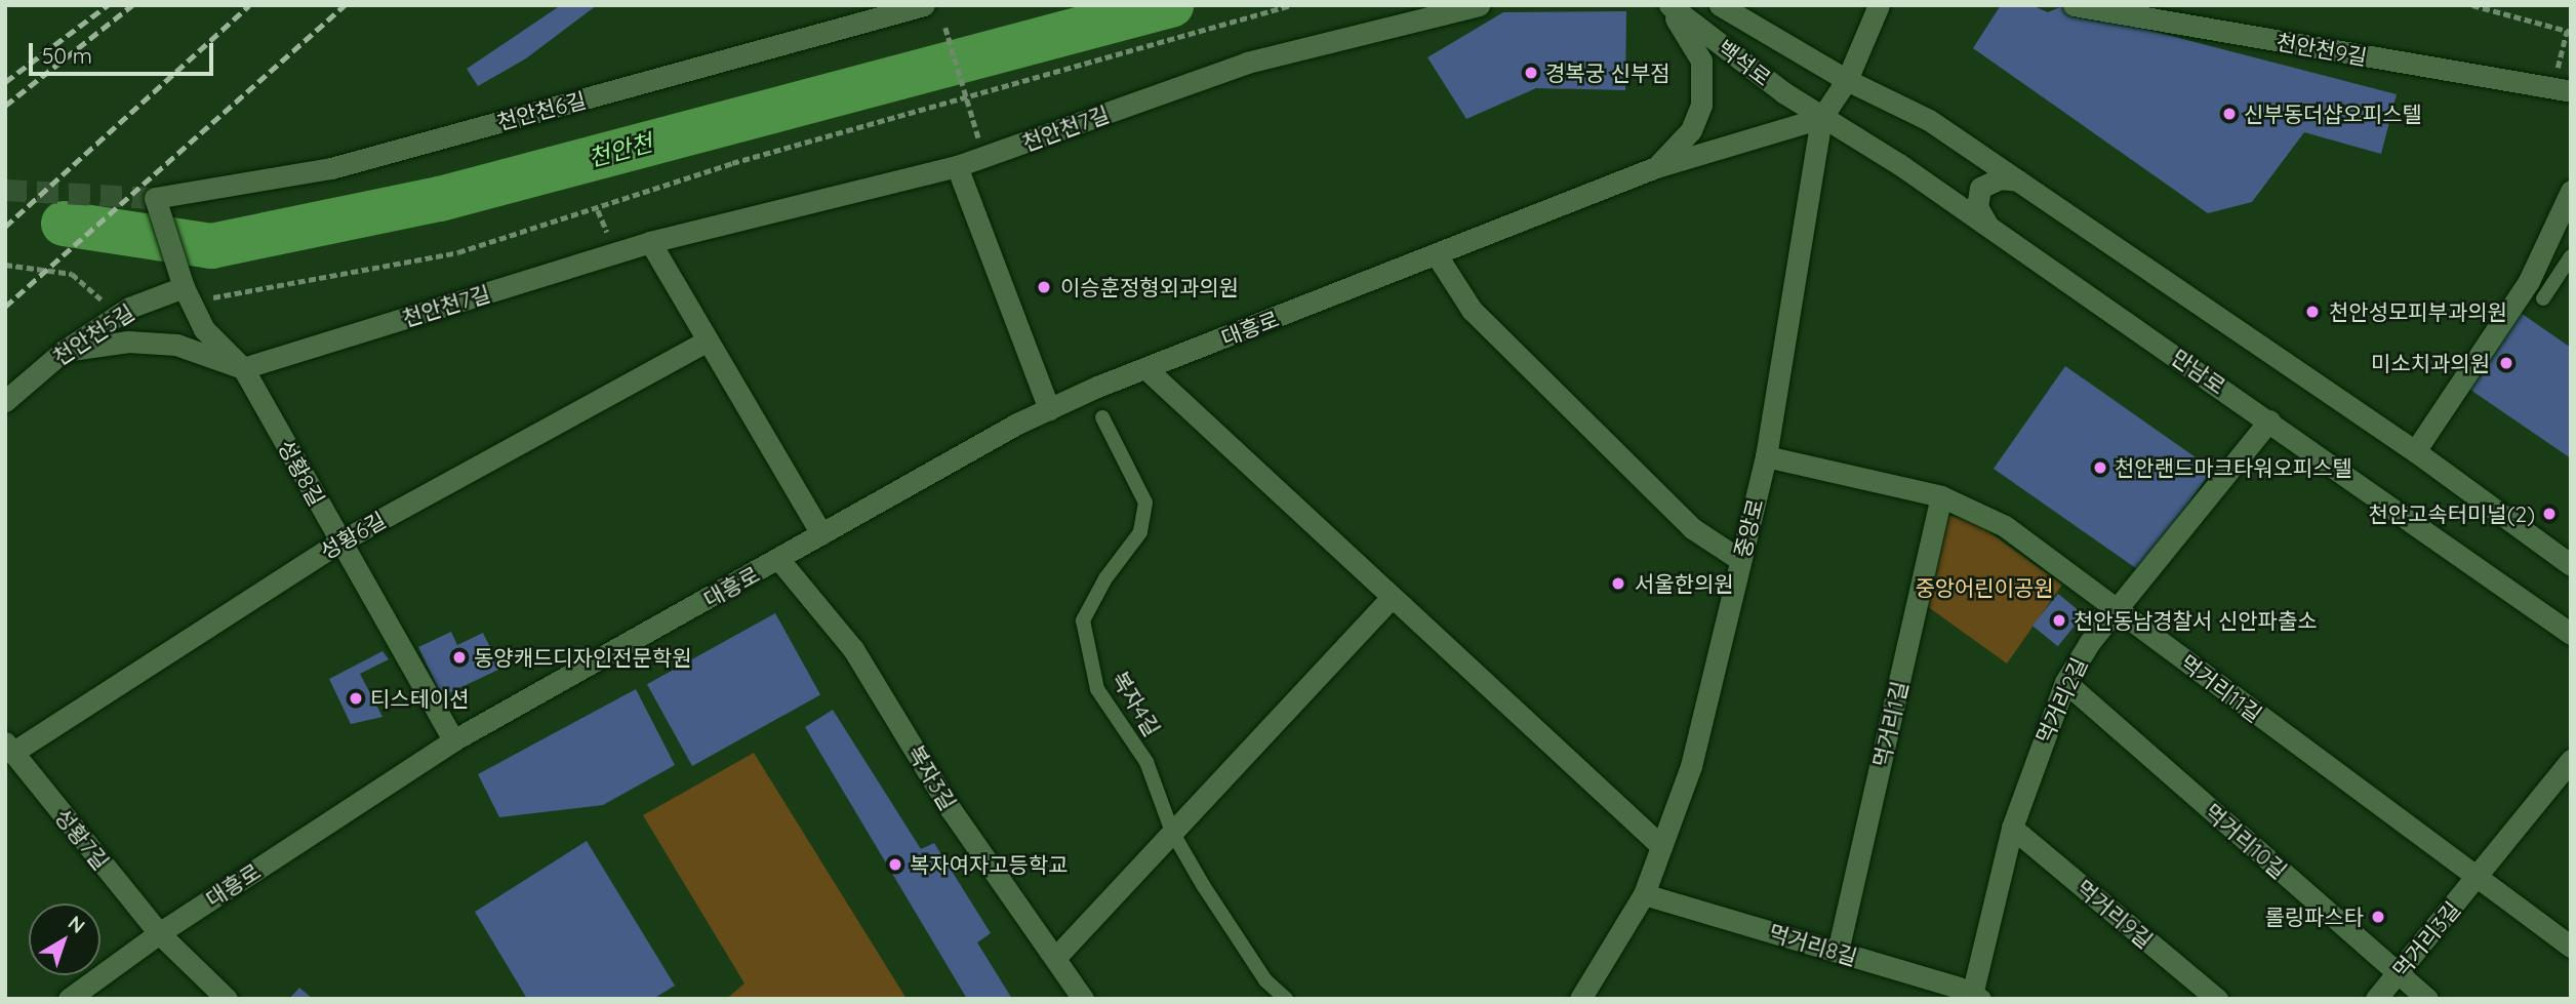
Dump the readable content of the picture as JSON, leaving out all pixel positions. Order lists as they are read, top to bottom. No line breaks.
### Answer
{"streets":{"street":["천안천9길","백석로","천안천6길","천안천7길","대흥로","천안천5길","만남로","성황8길","중앙로","성황6길","먹거리11길","먹거리2길","먹거리1길","복자3길","성황7길","먹거리10길","먹거리9길","먹거리3길","먹거리8길"],"lane":["복자4길"]},"crossings":[["백석로","대흥로"],["백석로","만남로"],["백석로","중앙로"],["천안천6길","천안천5길"],["천안천6길","성황8길"],["천안천7길","성황8길"],["대흥로","만남로"],["대흥로","성황8길"],["대흥로","중앙로"],["대흥로","복자3길"],["대흥로","성황7길"],["천안천5길","성황8길"],["만남로","중앙로"],["만남로","먹거리2길"],["성황8길","성황6길"],["중앙로","먹거리11길"],["중앙로","먹거리8길"],["성황6길","성황7길"],["먹거리11길","먹거리2길"],["먹거리11길","먹거리1길"],["먹거리11길","먹거리3길"],["먹거리2길","먹거리10길"],["먹거리2길","먹거리9길"],["먹거리2길","먹거리8길"],["먹거리1길","먹거리8길"],["먹거리10길","먹거리3길"]],"water":["천안천"],"parks":["중앙어린이공원"],"places":["경복궁 신부점","신부동더샵오피스텔","이승훈정형외과의원","천안성모피부과의원","미소치과의원","천안랜드마크타워오피스텔","천안고속터미널(2)","서울한의원","천안동남경찰서 신안파출소","동양캐드디자인전문학원","티스테이션","복자여자고등학교","롤링파스타"],"scale_bar":"50 m","north":"top right"}
